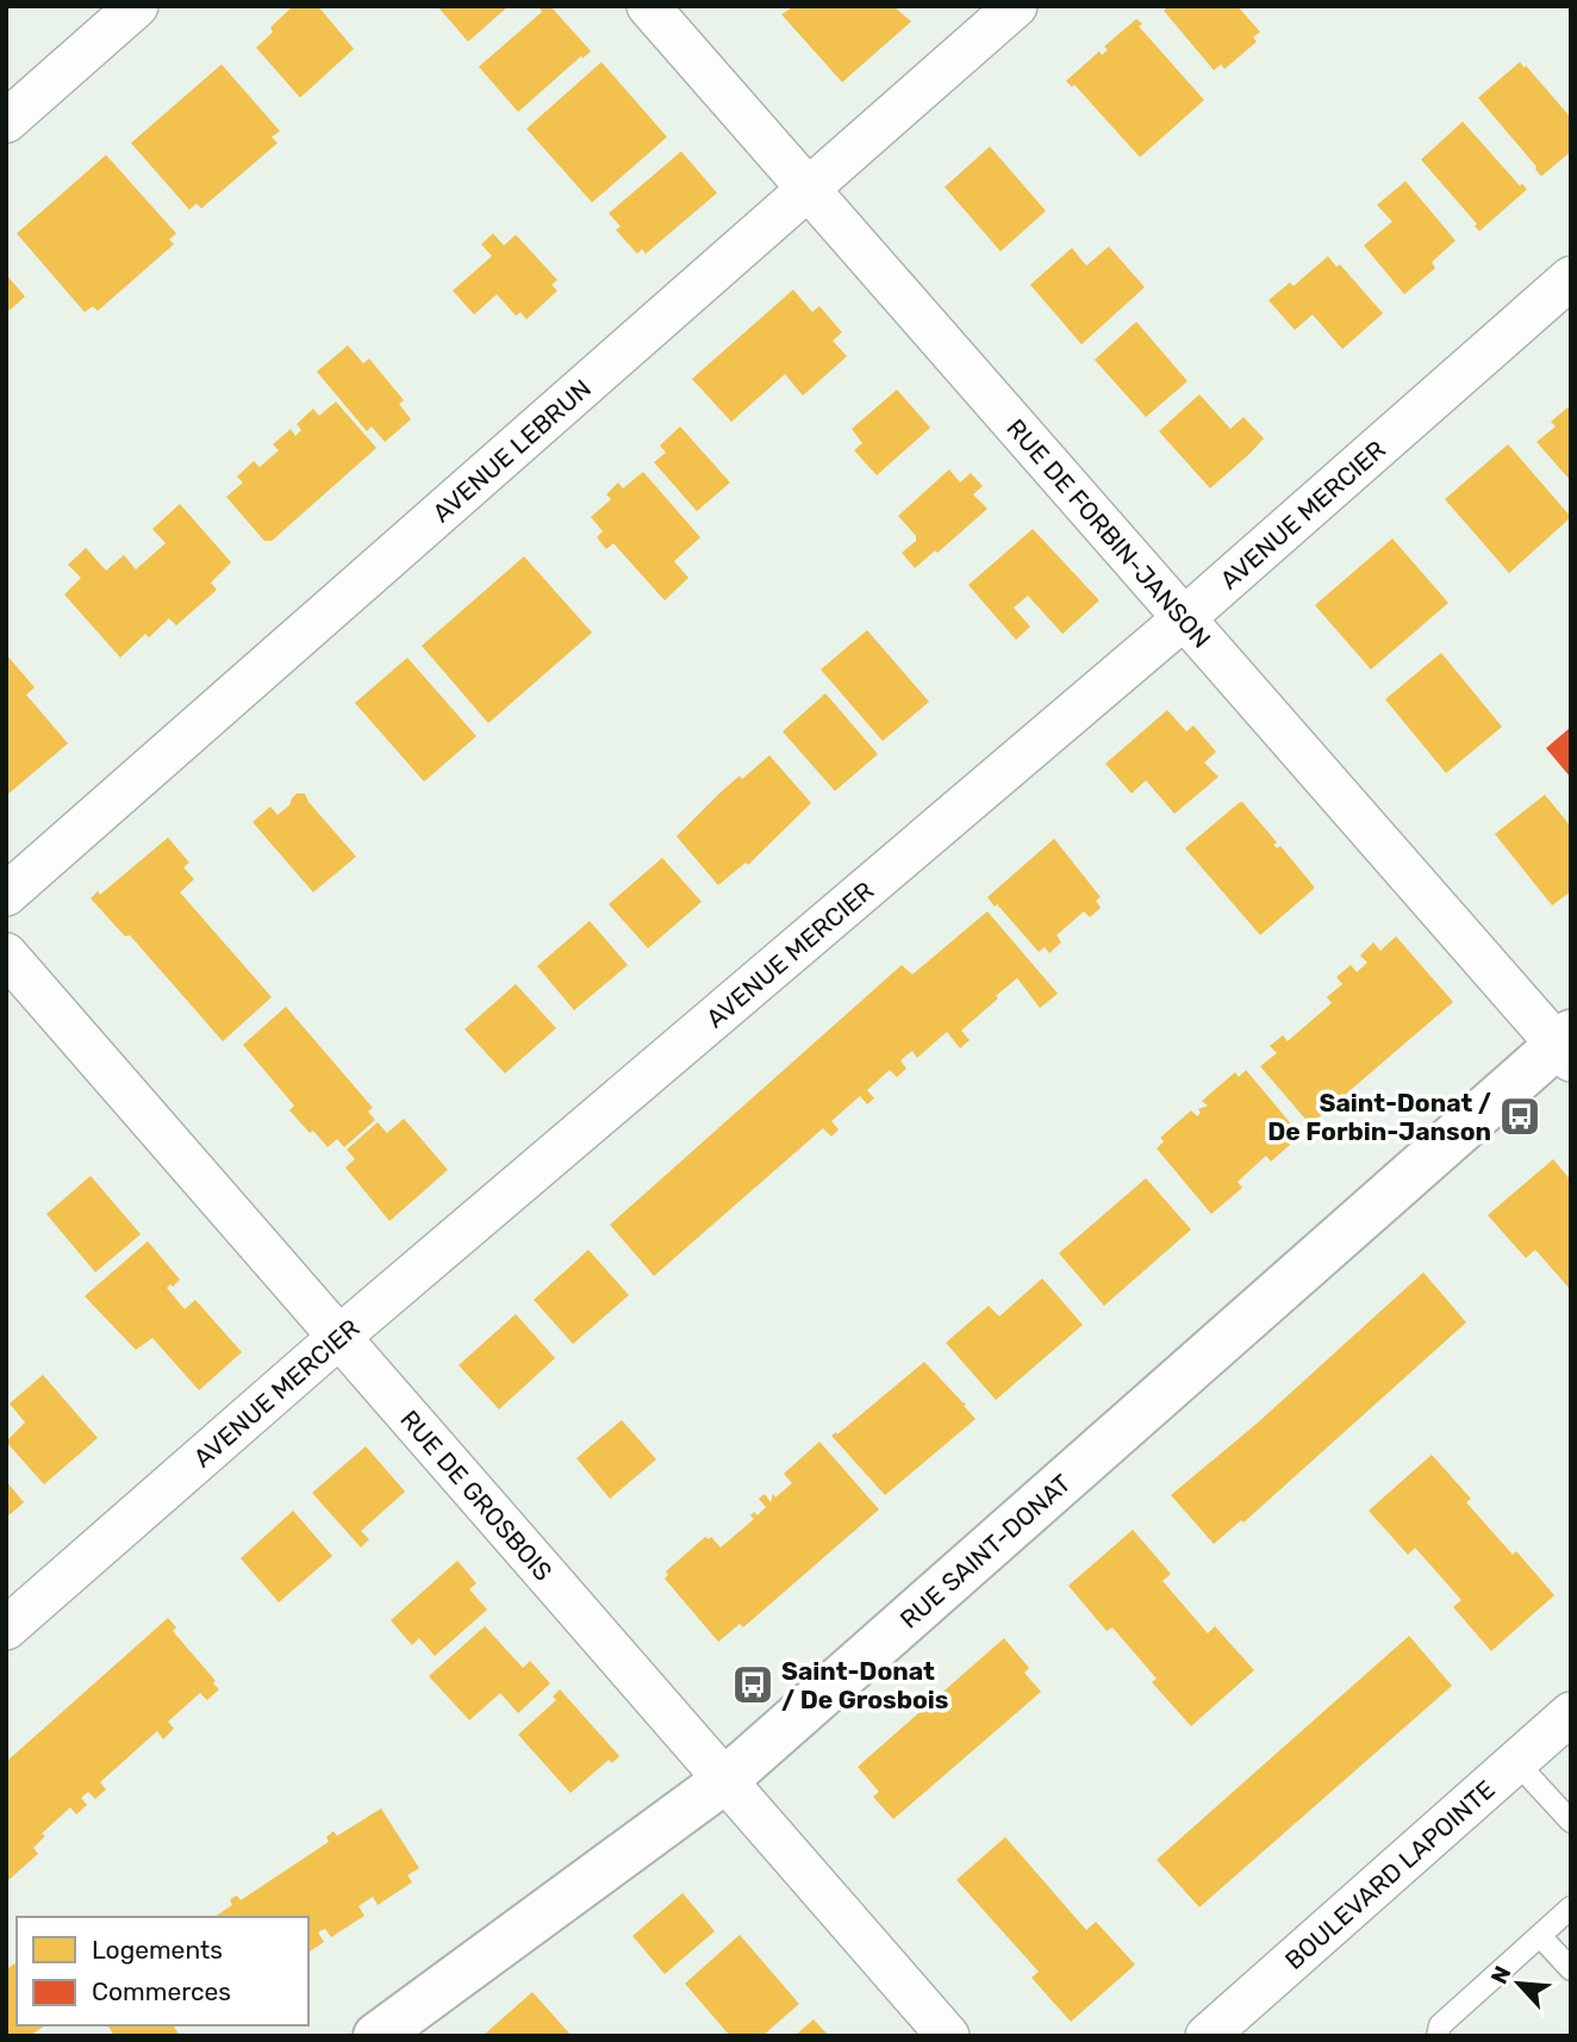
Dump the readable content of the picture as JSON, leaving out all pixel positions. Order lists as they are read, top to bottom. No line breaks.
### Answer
{"streets":{"street":["AVENUE LEBRUN","AVENUE MERCIER","RUE DE FORBIN-JANSON","RUE DE GROSBOIS","RUE SAINT-DONAT","BOULEVARD LAPOINTE"]},"crossings":[["AVENUE LEBRUN","RUE DE FORBIN-JANSON"],["AVENUE MERCIER","RUE DE FORBIN-JANSON"],["AVENUE MERCIER","RUE DE GROSBOIS"],["RUE DE FORBIN-JANSON","RUE SAINT-DONAT"],["RUE DE GROSBOIS","RUE SAINT-DONAT"]],"places":{"bus stop":["Saint-Donat / De Forbin-Janson","Saint-Donat / De Grosbois"]},"legend":["Logements","Commerces"],"north":"top left"}
